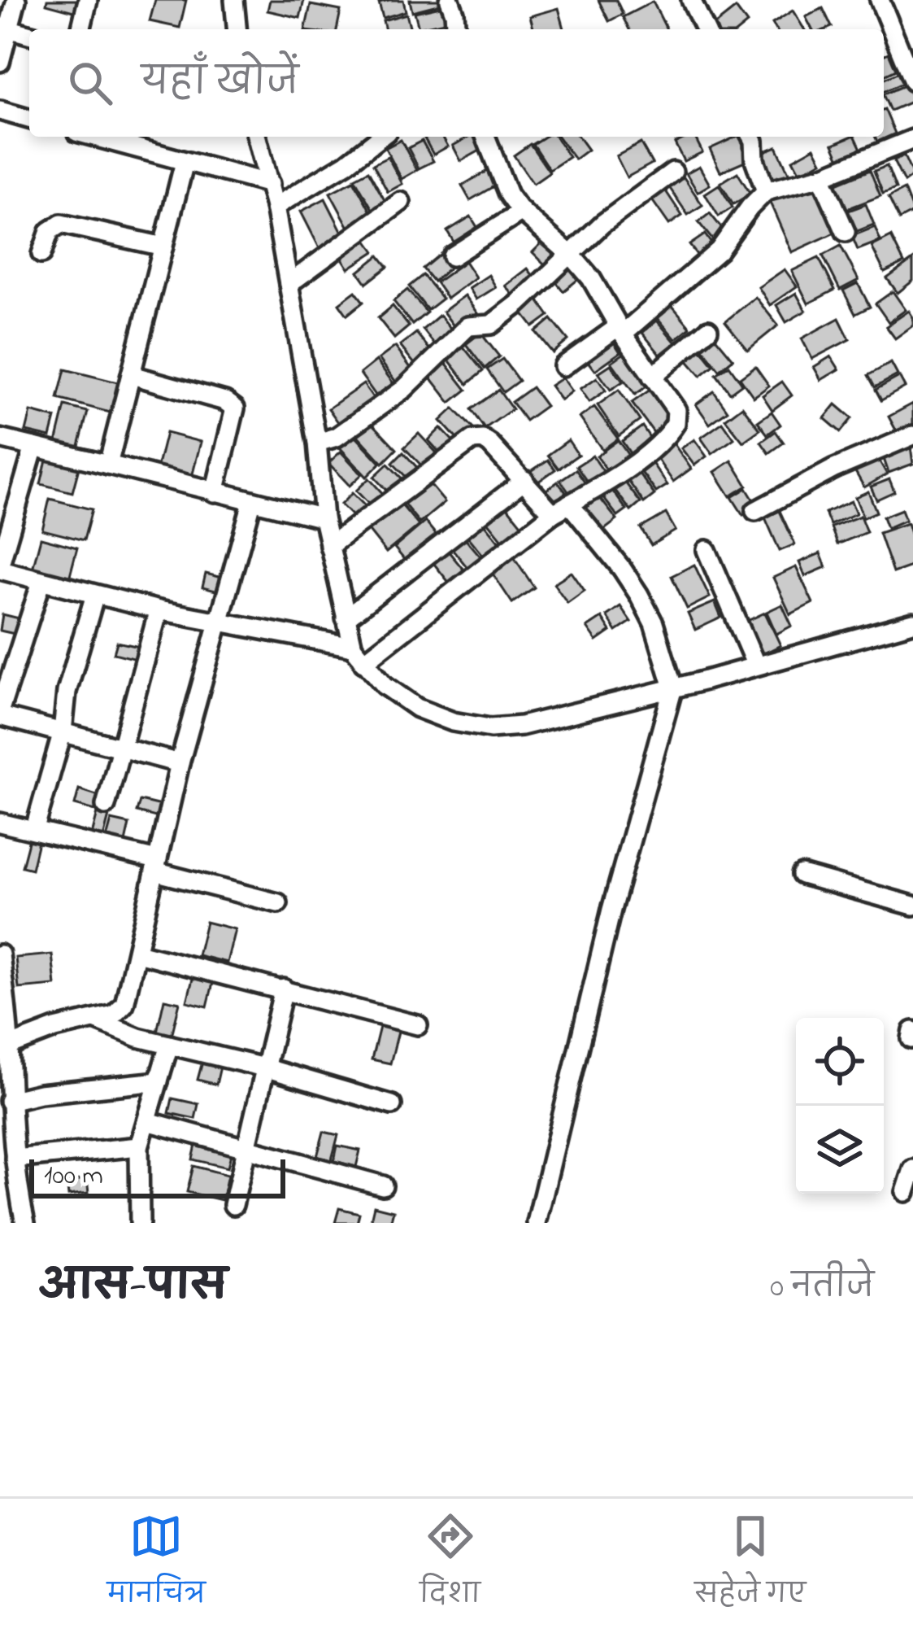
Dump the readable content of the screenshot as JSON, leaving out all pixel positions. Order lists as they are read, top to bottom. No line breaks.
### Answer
{"scale_bar":"100 m","page":{"search":"यहाँ खोजें","scale":"100 m","heading":["आस-पास","0 नतीजे"],"nav":["मानचित्र","दिशा","सहेजे गए"]}}
